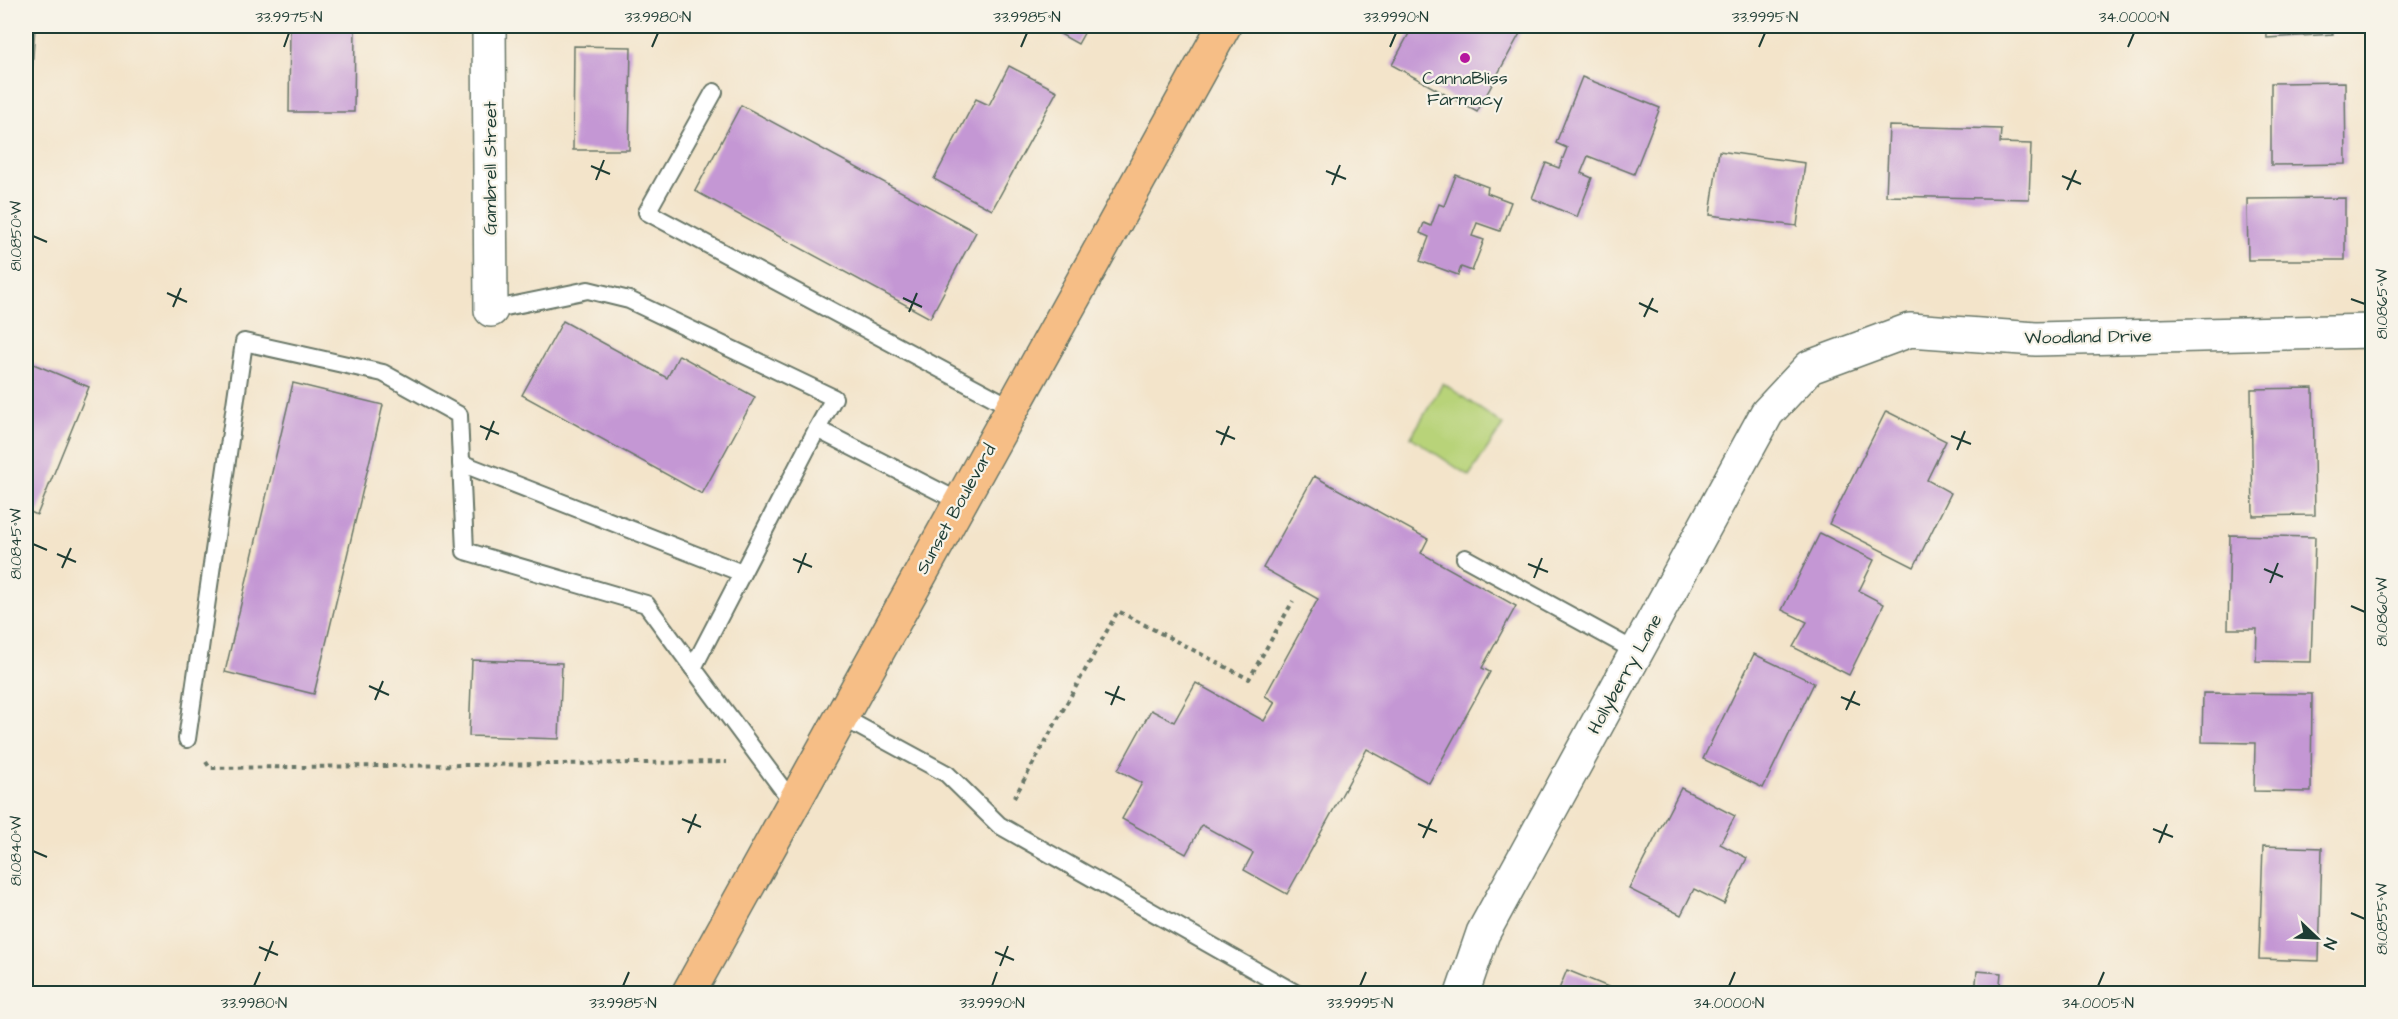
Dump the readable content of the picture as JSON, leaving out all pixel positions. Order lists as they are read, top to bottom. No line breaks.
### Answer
{"streets":{"main road":["Sunset Boulevard"],"street":["Gambrell Street","Woodland Drive","Hollyberry Lane"]},"crossings":[["Woodland Drive","Hollyberry Lane"]],"places":["CannaBliss Farmacy"],"north":"bottom right","coordinates":["33.9975°N","33.9980°N","33.9985°N","33.9990°N","33.9995°N","34.0000°N","81.0850°W","81.0865°W","81.0845°W","81.0860°W","81.0840°W","81.0855°W","34.0005°N"]}
